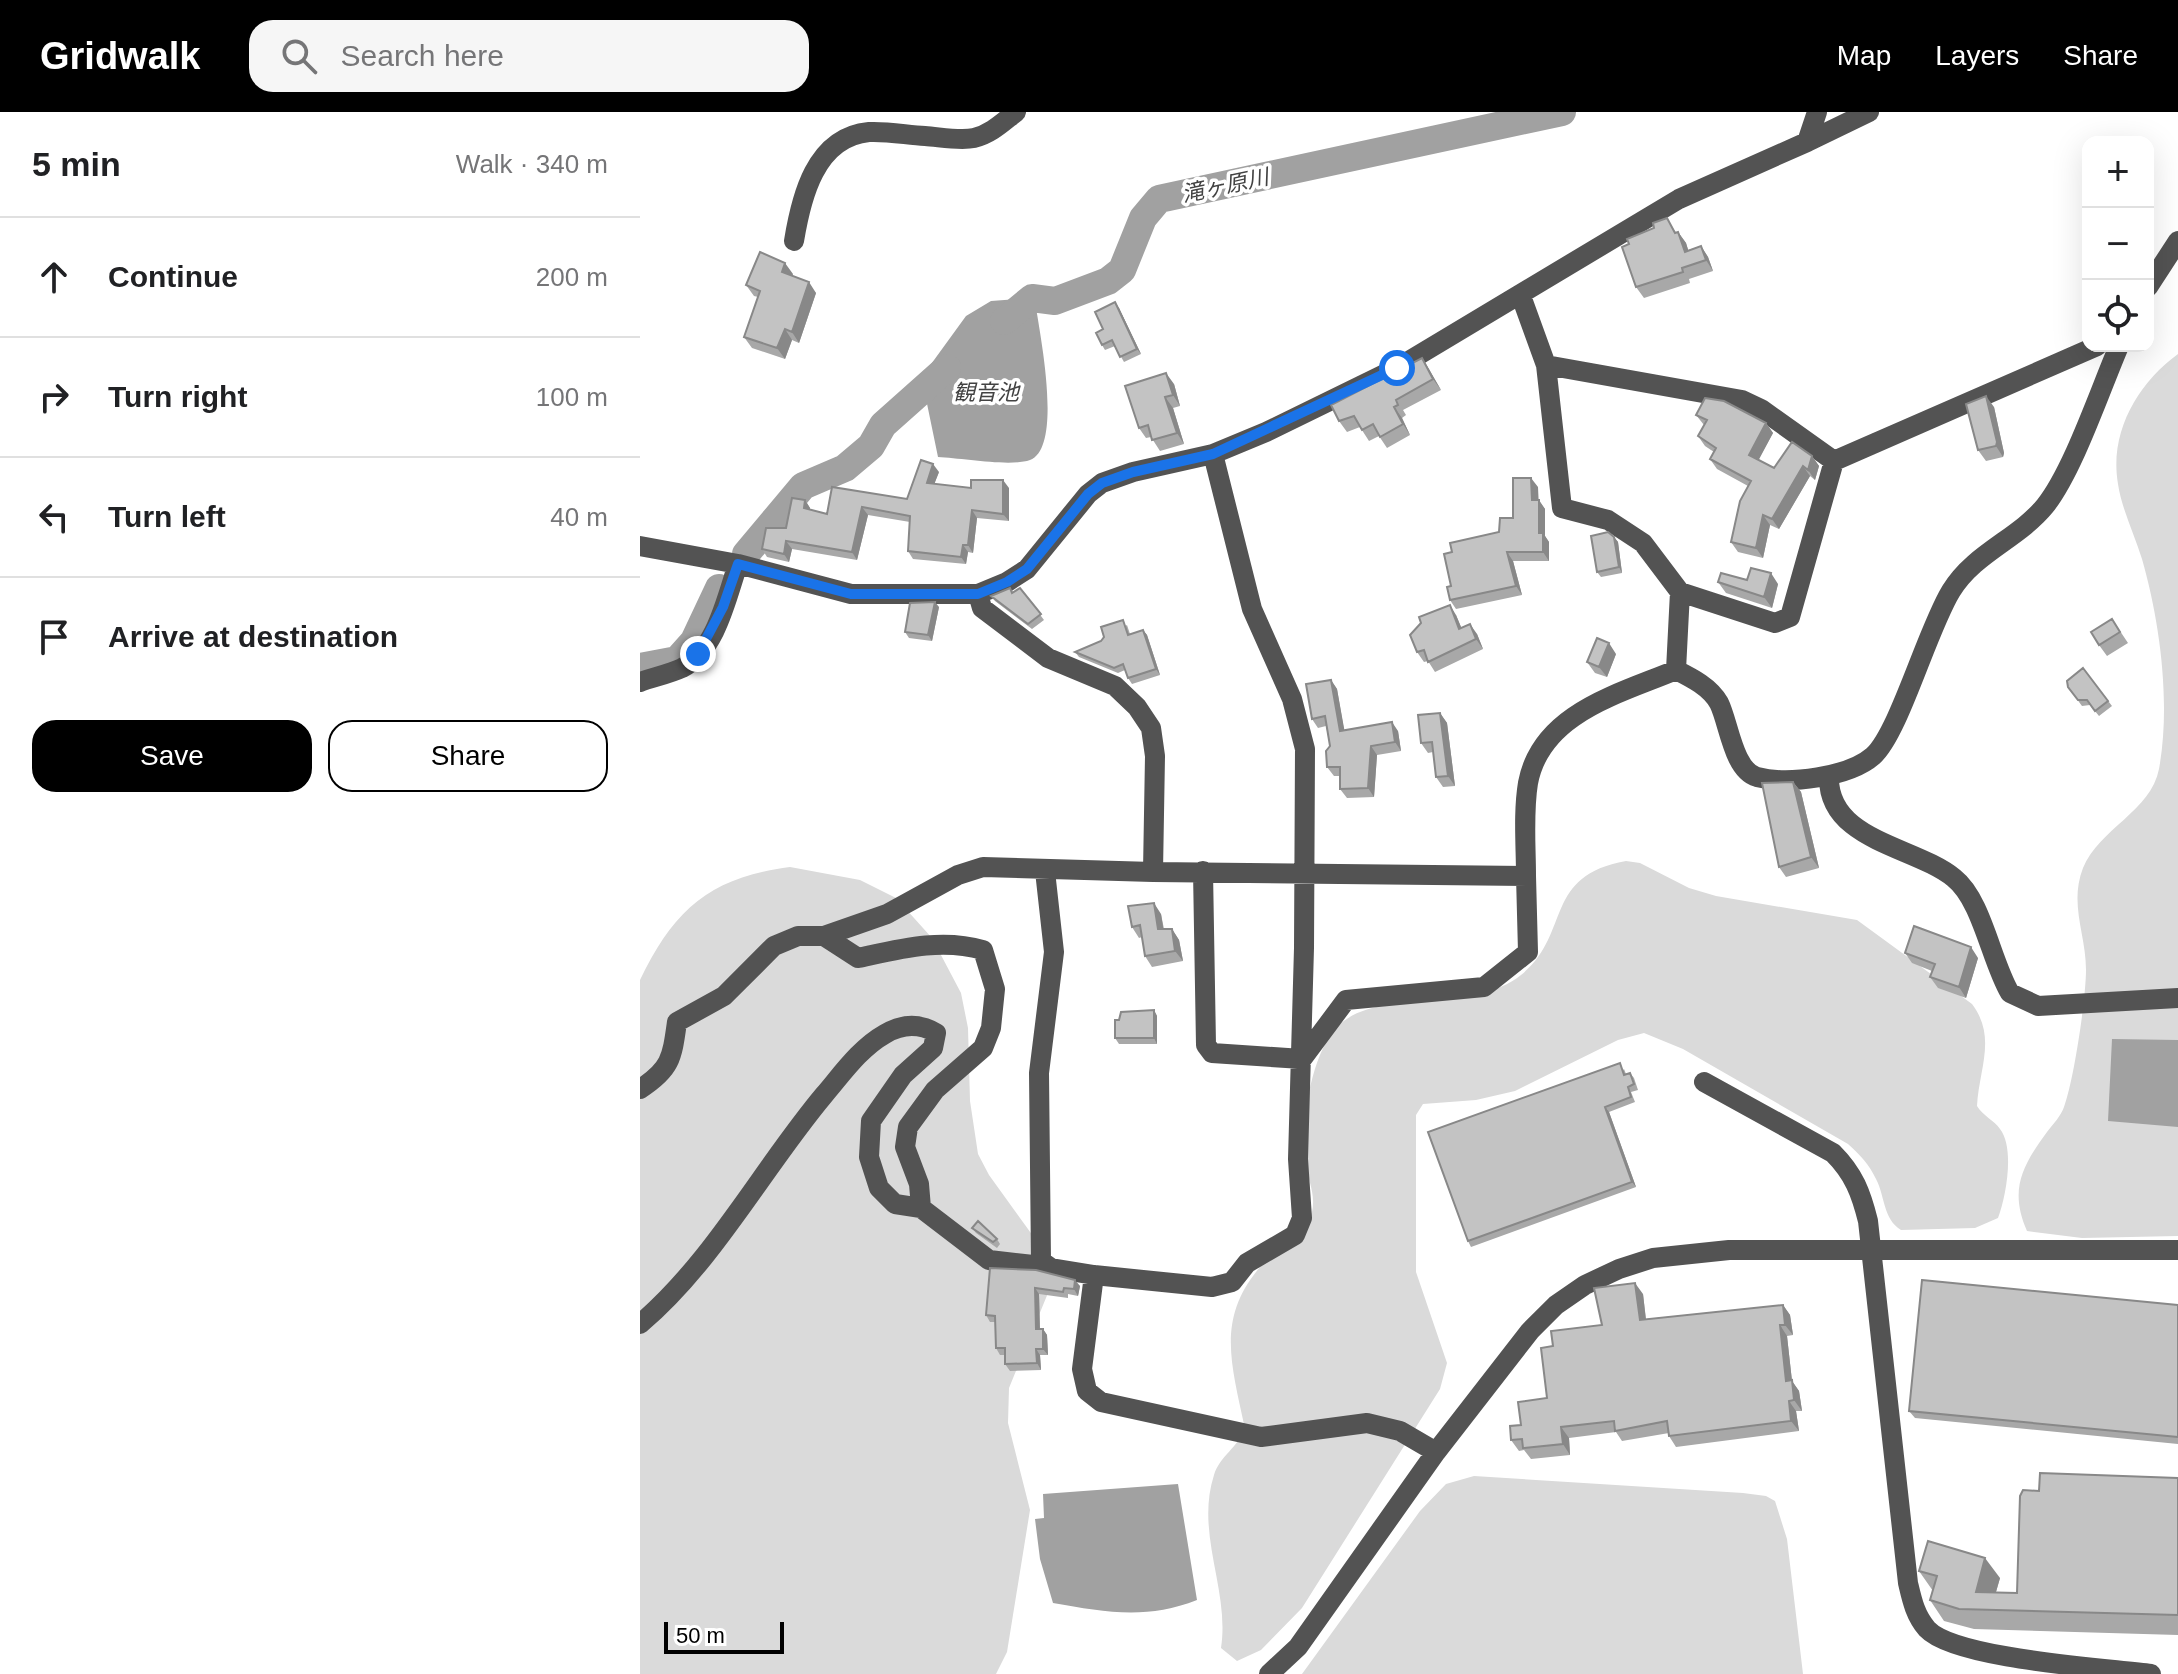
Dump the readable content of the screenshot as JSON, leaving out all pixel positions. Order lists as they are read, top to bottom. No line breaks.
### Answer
{"water":["滝ヶ原川","観音池"],"scale_bar":"50 m","page":{"header":"Gridwalk","search":"Search here","nav":["Map","Layers","Share"],"heading":["5 min","Walk · 340 m"],"map_buttons":["+","−"],"list":[["Continue","200 m"],["Turn right","100 m"],["Turn left","40 m"],"Arrive at destination"],"buttons":["Save","Share"],"scale":"50 m"}}
